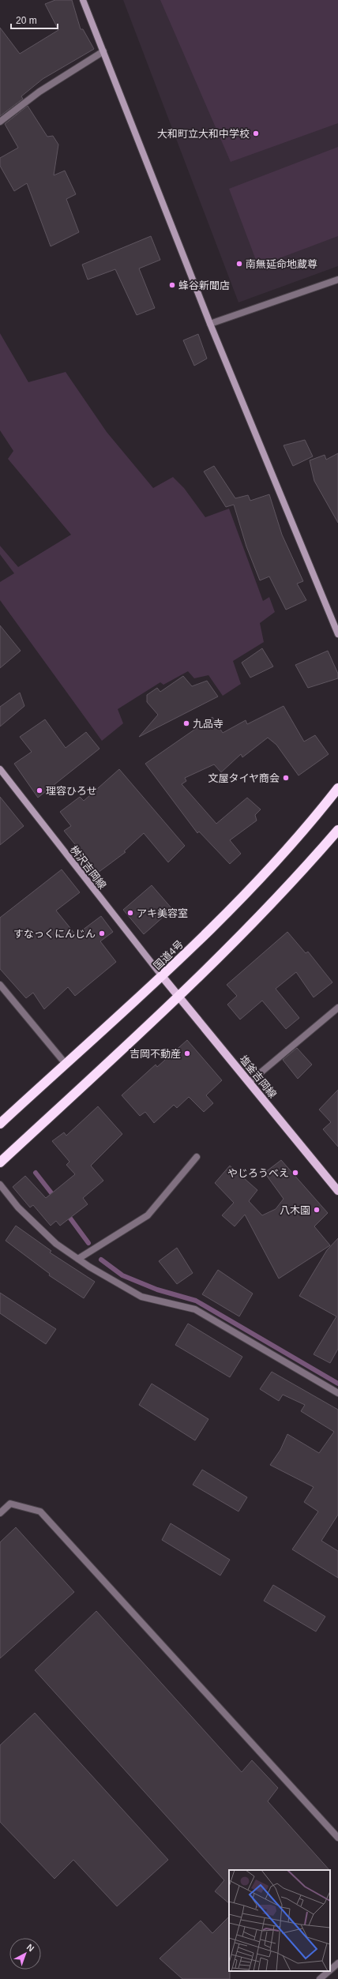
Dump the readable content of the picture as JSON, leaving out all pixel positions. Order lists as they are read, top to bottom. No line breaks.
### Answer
{"streets":{"highway":["国道4号"],"main road":["塩釜吉岡線"],"street":["桝沢吉岡線"]},"crossings":[["桝沢吉岡線","国道4号"],["桝沢吉岡線","塩釜吉岡線"],["国道4号","塩釜吉岡線"]],"places":["大和町立大和中学校","南無延命地蔵尊","蜂谷新聞店","九品寺","文屋タイヤ商会","理容ひろせ","アキ美容室","すなっくにんじん","吉岡不動産","やじろうべえ","八木園"],"scale_bar":"20 m","north":"top right"}
